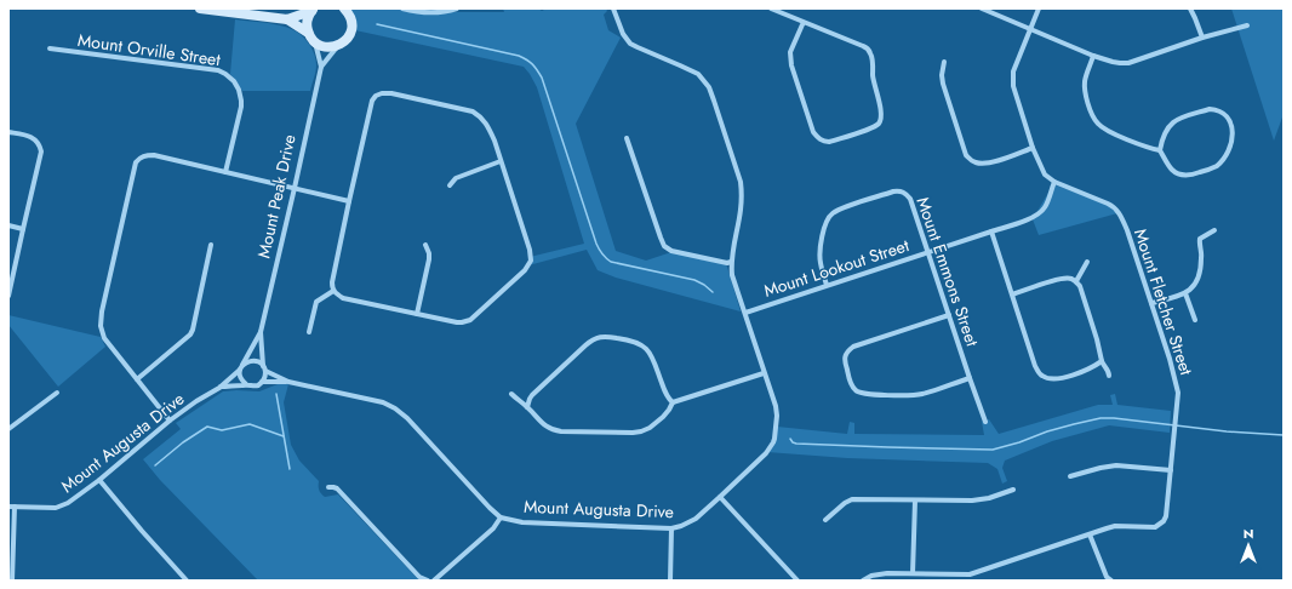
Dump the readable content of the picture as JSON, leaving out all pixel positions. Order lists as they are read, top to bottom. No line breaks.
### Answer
{"streets":{"street":["Mount Orville Street","Mount Peak Drive","Mount Lookout Street","Mount Emmons Street","Mount Fletcher Street","Mount Augusta Drive"]},"crossings":[["Mount Peak Drive","Mount Augusta Drive"],["Mount Lookout Street","Mount Emmons Street"],["Mount Lookout Street","Mount Fletcher Street"],["Mount Lookout Street","Mount Augusta Drive"]],"north":"top"}
